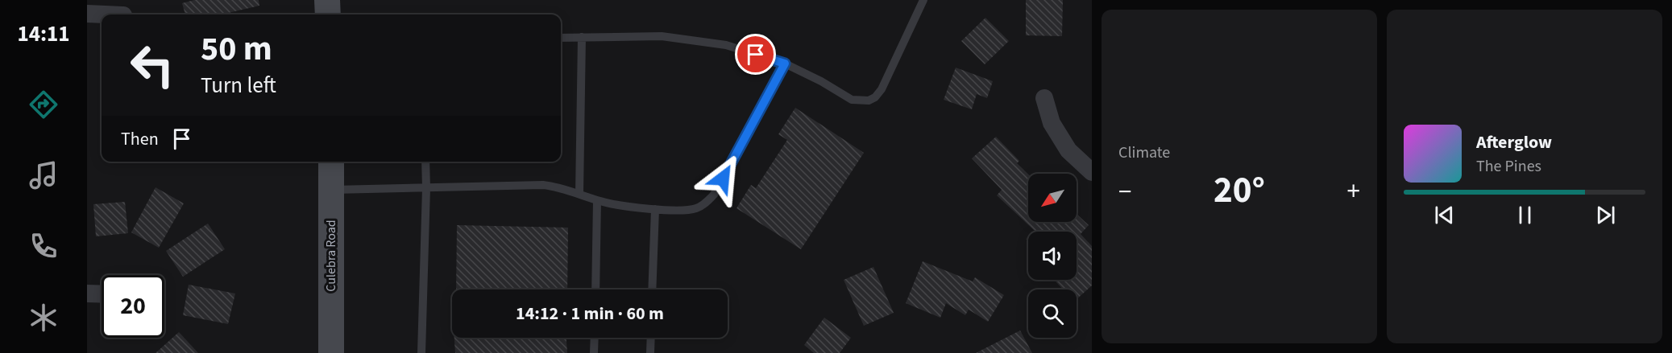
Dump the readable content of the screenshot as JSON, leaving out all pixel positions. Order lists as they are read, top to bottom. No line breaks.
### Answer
{"streets":{"main road":["Culebra Road"]},"north":"bottom left","page":{"tabs":"14:11","tile":"Climate","turn":["50 m","Turn left"],"then":"Then","song":["Afterglow","The Pines"],"heat":["−","20°","+"],"limit":"20","trip":"14:12 · 1 min · 60 m"}}
